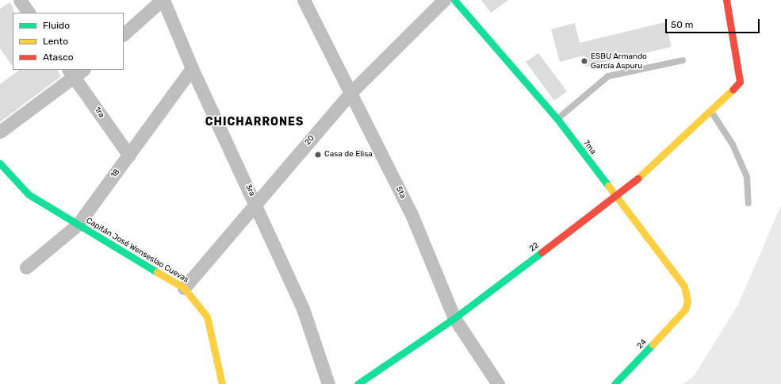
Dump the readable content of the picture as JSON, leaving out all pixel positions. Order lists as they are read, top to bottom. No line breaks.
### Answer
{"streets":{"street":["1ra","20","7ma","18","3ra","5ta","22","Capitán José Wenseslao Cuevas","24"]},"crossings":[["1ra","18"],["20","3ra"],["20","5ta"],["20","Capitán José Wenseslao Cuevas"],["7ma","22"],["7ma","24"],["18","3ra"],["18","Capitán José Wenseslao Cuevas"],["5ta","22"]],"districts":["CHICHARRONES"],"places":["ESBU Armando García Aspuru","Casa de Elisa"],"legend":["Fluido","Lento","Atasco"],"scale_bar":"50 m"}
